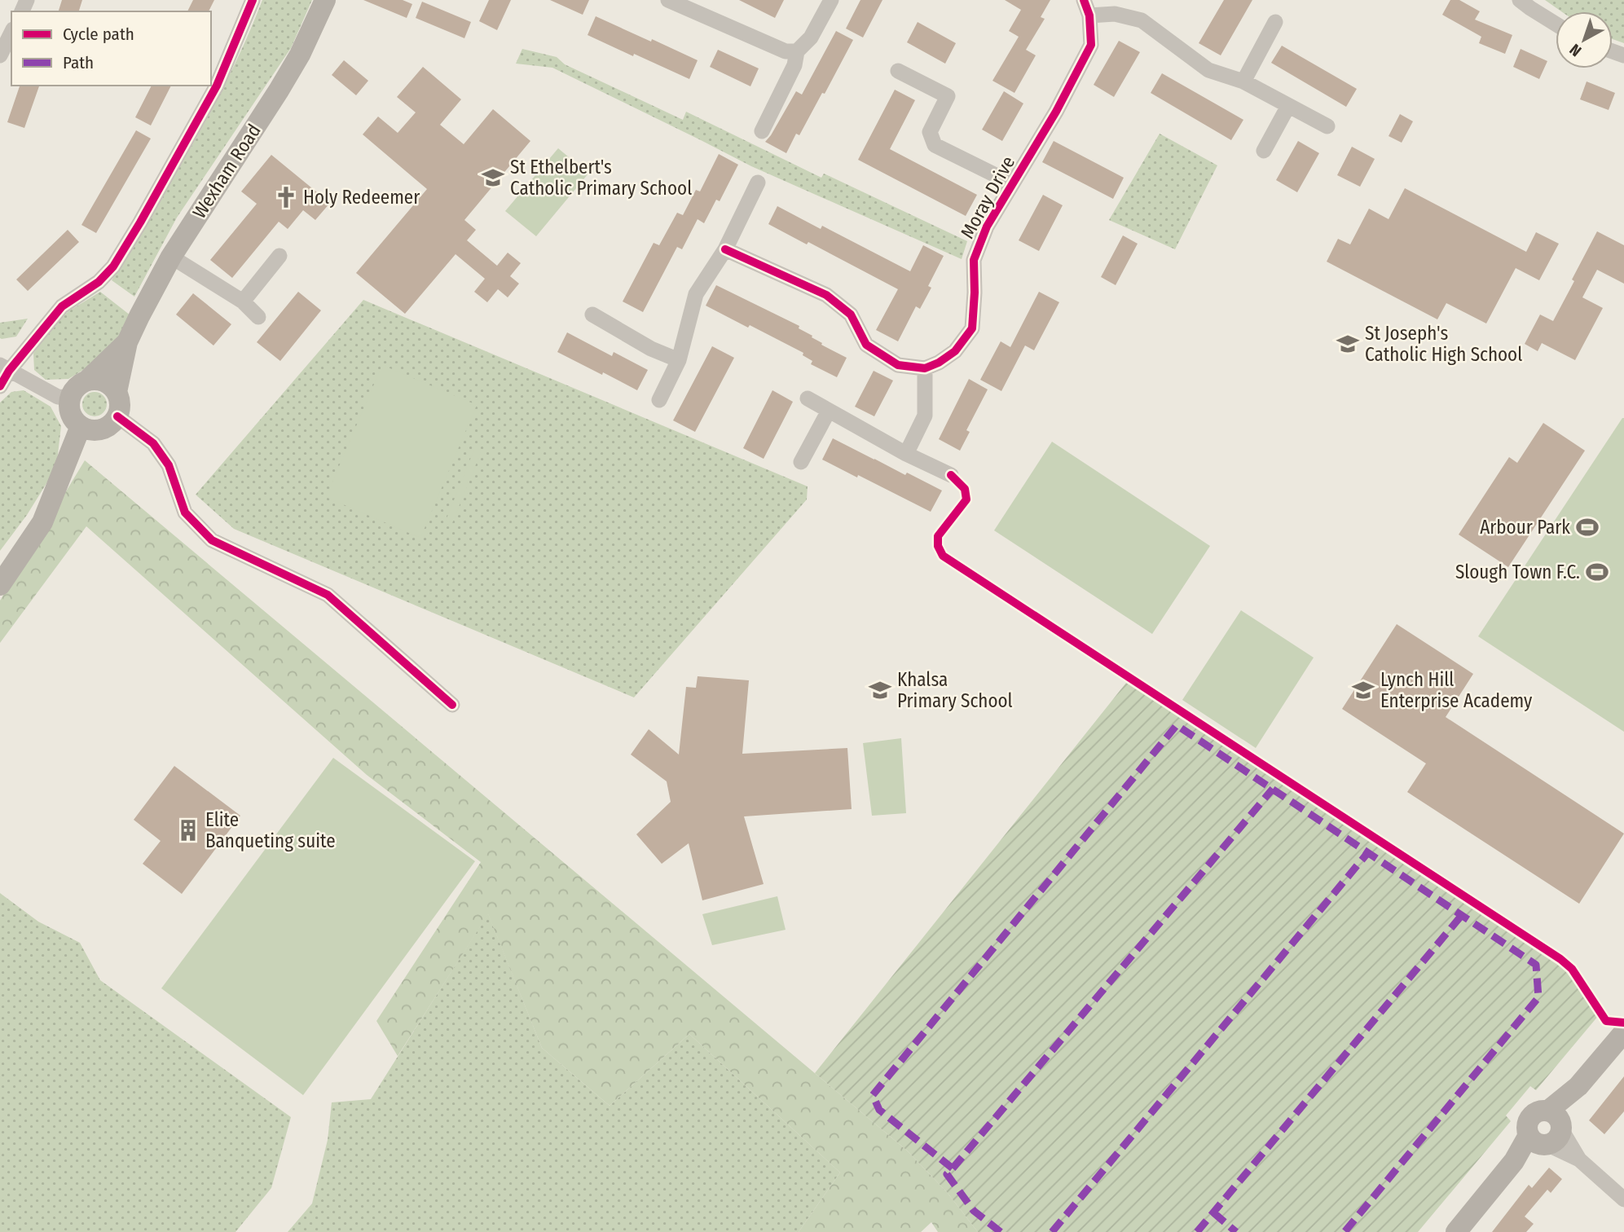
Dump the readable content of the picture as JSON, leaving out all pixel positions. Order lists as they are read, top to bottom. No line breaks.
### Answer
{"streets":{"street":["Wexham Road","Moray Drive"]},"places":{"school or university":["St Ethelbert's Catholic Primary School","St Joseph's Catholic High School","Khalsa Primary School","Lynch Hill Enterprise Academy"],"church":["Holy Redeemer"],"sports":["Arbour Park","Slough Town F.C."],"building":["Elite Banqueting suite"]},"legend":["Cycle path","Path"],"north":"bottom left"}
